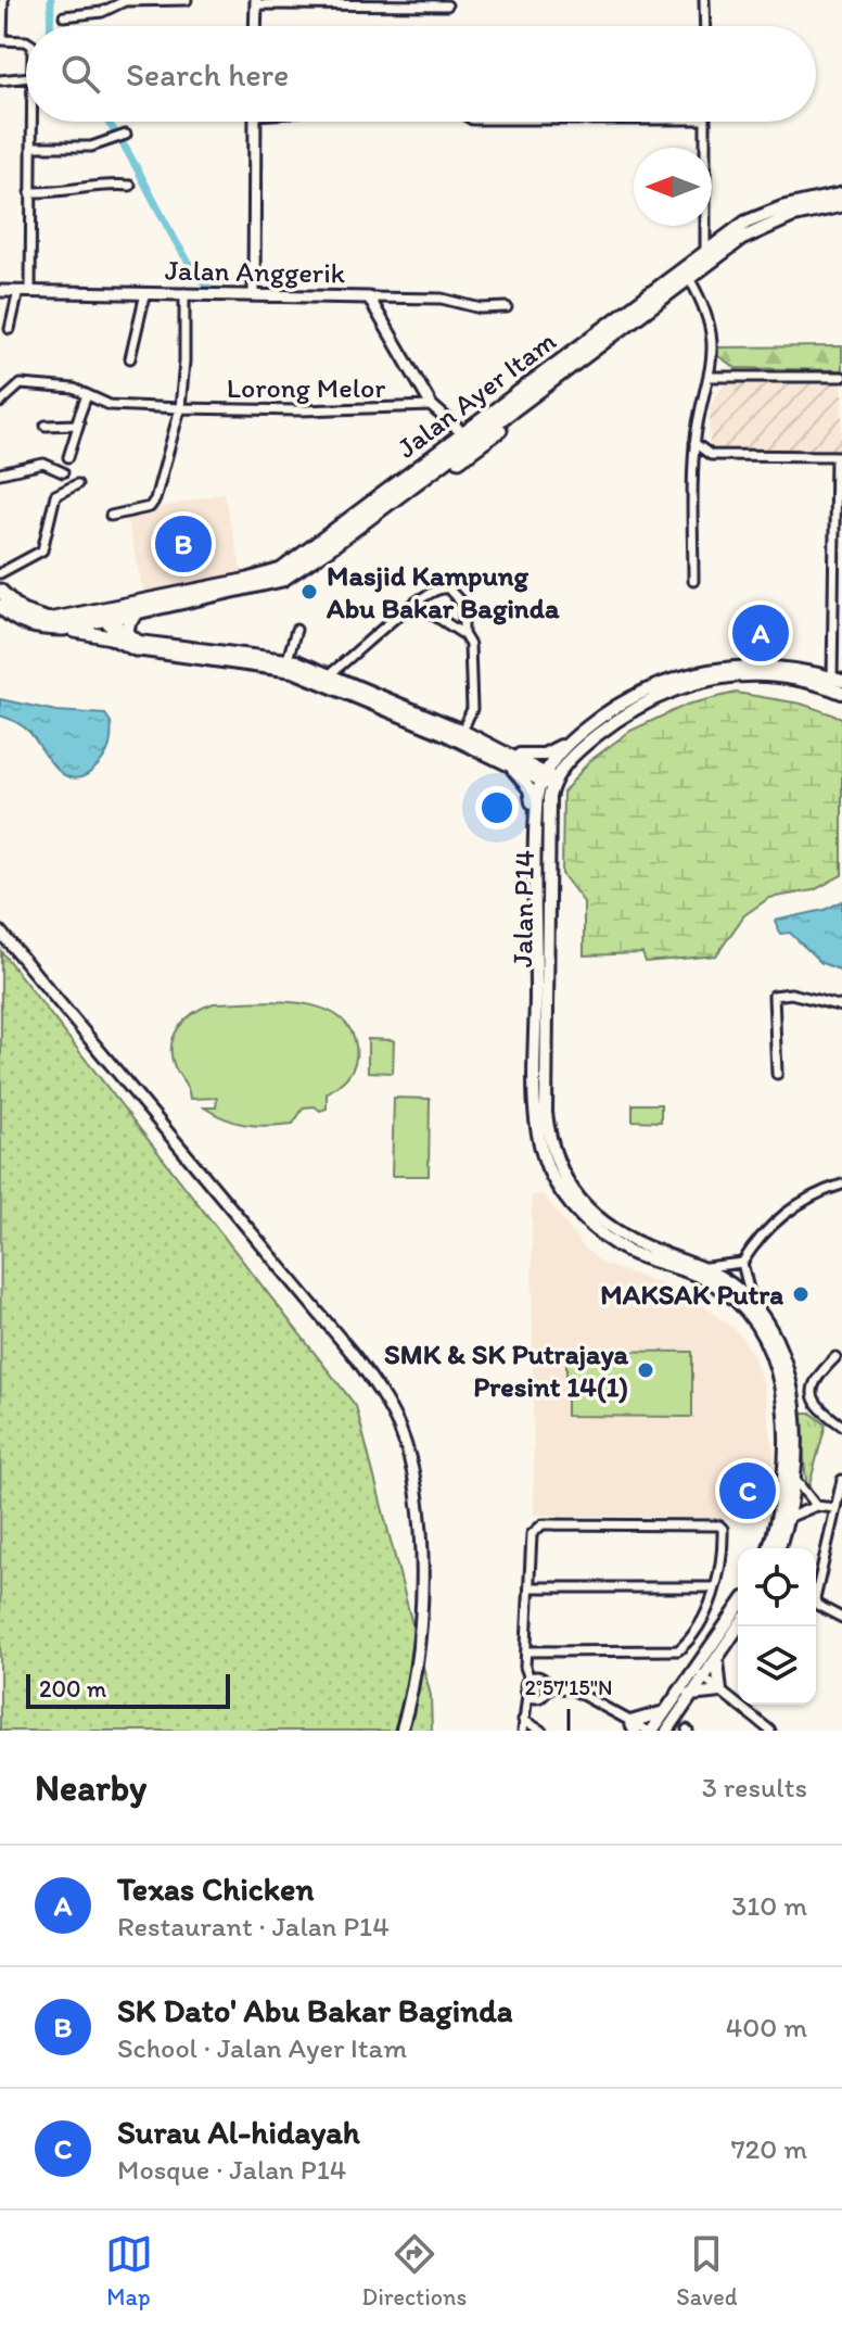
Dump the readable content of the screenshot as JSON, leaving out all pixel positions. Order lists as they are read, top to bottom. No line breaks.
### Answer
{"streets":{"main road":["Jalan Ayer Itam","Jalan P14"],"street":["Jalan Anggerik","Lorong Melor"]},"places":["Masjid Kampung Abu Bakar Baginda","MAKSAK Putra","SMK & SK Putrajaya Presint 14(1)"],"scale_bar":"200 m","north":"left","page":{"search":"Search here","pins":["B","A","C"],"scale":"200 m","heading":["Nearby","3 results"],"list":[{"mark":"A","name":"Texas Chicken","note":"Restaurant · Jalan P14","value":"310 m"},{"mark":"B","name":"SK Dato' Abu Bakar Baginda","note":"School · Jalan Ayer Itam","value":"400 m"},{"mark":"C","name":"Surau Al-hidayah","note":"Mosque · Jalan P14","value":"720 m"}],"nav":["Map","Directions","Saved"]},"coordinates":["2°57'15\"N"]}
